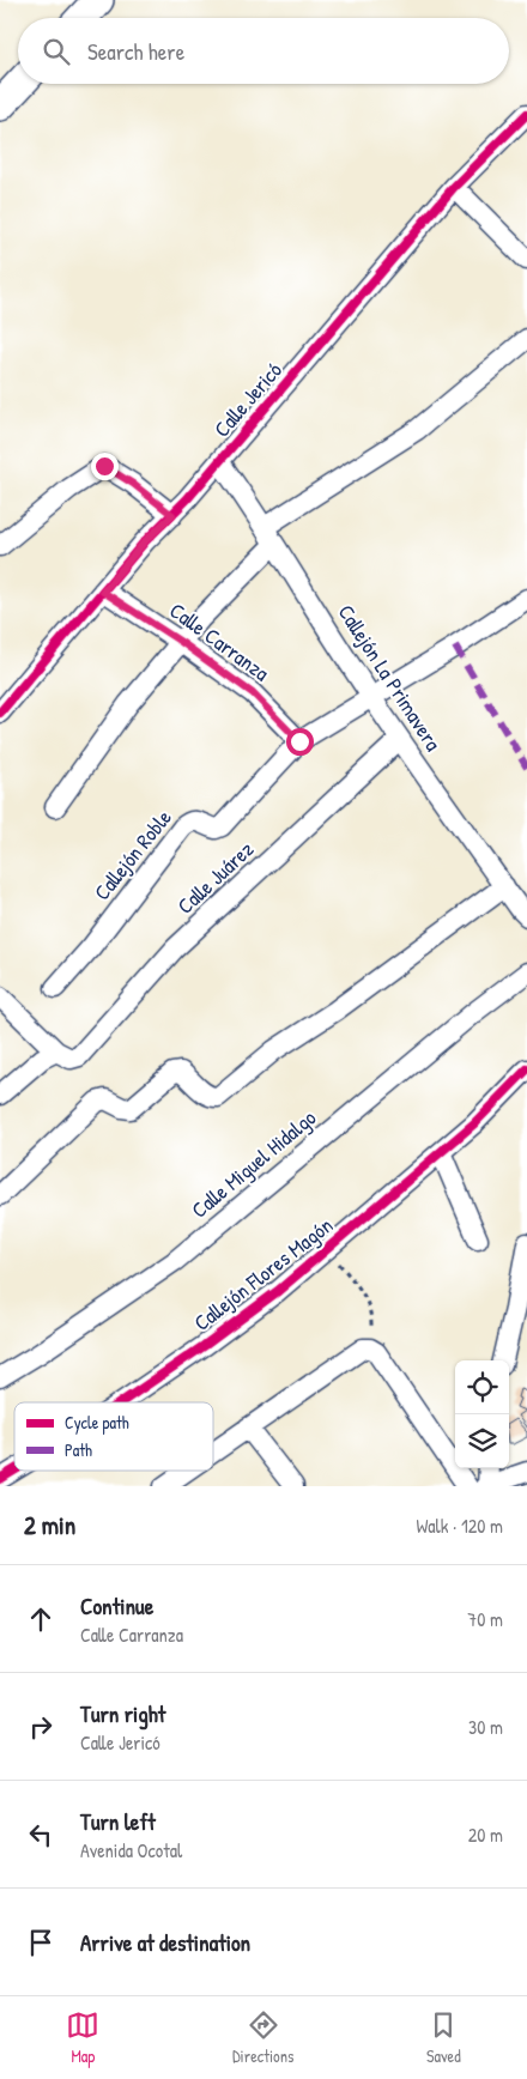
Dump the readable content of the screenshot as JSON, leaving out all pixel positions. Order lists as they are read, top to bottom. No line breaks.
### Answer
{"streets":{"street":["Calle Jericó","Calle Carranza","Callejón La Primavera","Callejón Roble","Calle Juárez","Calle Miguel Hidalgo","Callejón Flores Magón"]},"crossings":[["Calle Jericó","Calle Carranza"],["Calle Jericó","Callejón La Primavera"],["Calle Carranza","Callejón Roble"],["Callejón La Primavera","Callejón Roble"],["Callejón La Primavera","Calle Juárez"]],"legend":["Cycle path","Path"],"page":{"search":"Search here","heading":["2 min","Walk · 120 m"],"list":[["Continue","Calle Carranza","70 m"],["Turn right","Calle Jericó","30 m"],["Turn left","Avenida Ocotal","20 m"],"Arrive at destination"],"nav":["Map","Directions","Saved"]}}
